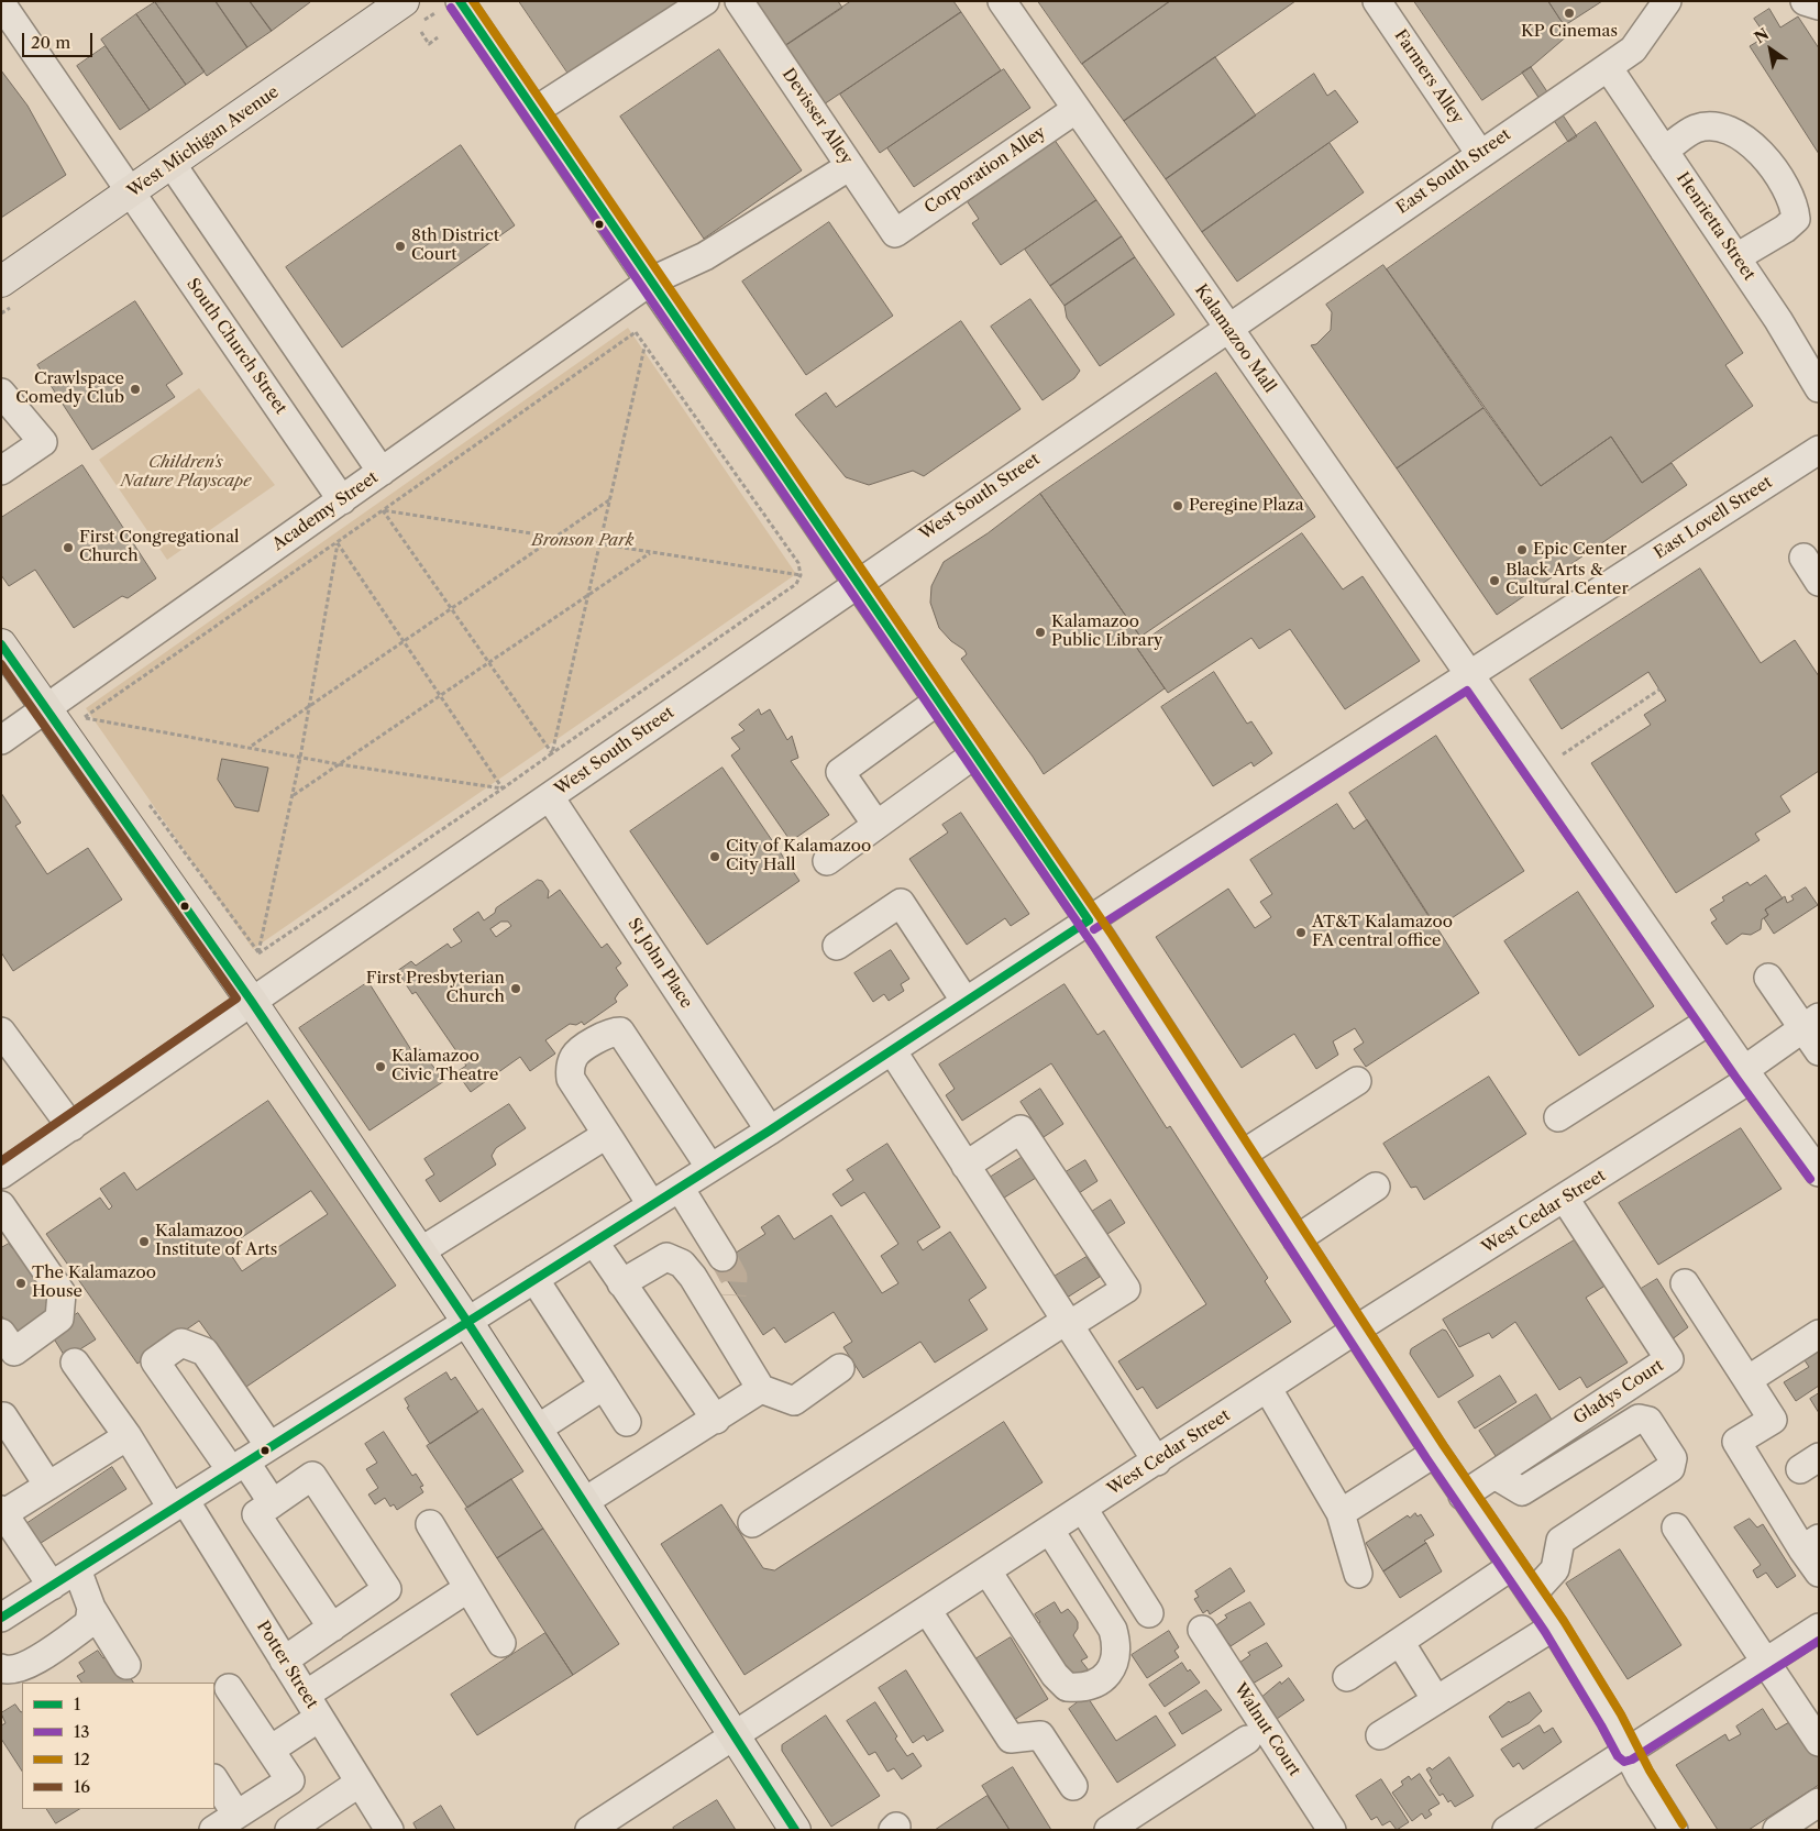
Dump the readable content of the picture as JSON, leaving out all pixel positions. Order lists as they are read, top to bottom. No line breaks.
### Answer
{"streets":{"main road":["West Michigan Avenue"],"street":["Farmers Alley","Devisser Alley","Corporation Alley","East South Street","Henrietta Street","Kalamazoo Mall","South Church Street","West South Street","Academy Street","East Lovell Street","St John Place","West Cedar Street","Gladys Court","Potter Street","Walnut Court"]},"crossings":[["Farmers Alley","East South Street"],["Devisser Alley","Corporation Alley"],["Devisser Alley","Academy Street"],["West Michigan Avenue","South Church Street"],["Corporation Alley","Kalamazoo Mall"],["East South Street","Henrietta Street"],["East South Street","Kalamazoo Mall"],["East South Street","West South Street"],["Kalamazoo Mall","West South Street"],["Kalamazoo Mall","East Lovell Street"],["Kalamazoo Mall","West Cedar Street"],["South Church Street","Academy Street"],["West South Street","St John Place"],["East Lovell Street","St John Place"],["East Lovell Street","Potter Street"],["West Cedar Street","Gladys Court"]],"parks":["Children's Nature Playscape","Bronson Park"],"places":["KP Cinemas","8th District Court","Crawlspace Comedy Club","Peregine Plaza","First Congregational Church","Epic Center","Black Arts & Cultural Center","Kalamazoo Public Library","City of Kalamazoo City Hall","AT&T Kalamazoo FA central office","First Presbyterian Church","Kalamazoo Civic Theatre","Kalamazoo Institute of Arts","The Kalamazoo House"],"lines":["transit line 1","transit line 12","transit line 13","transit line 16"],"legend":["1","13","12","16"],"scale_bar":"20 m","north":"top left"}
